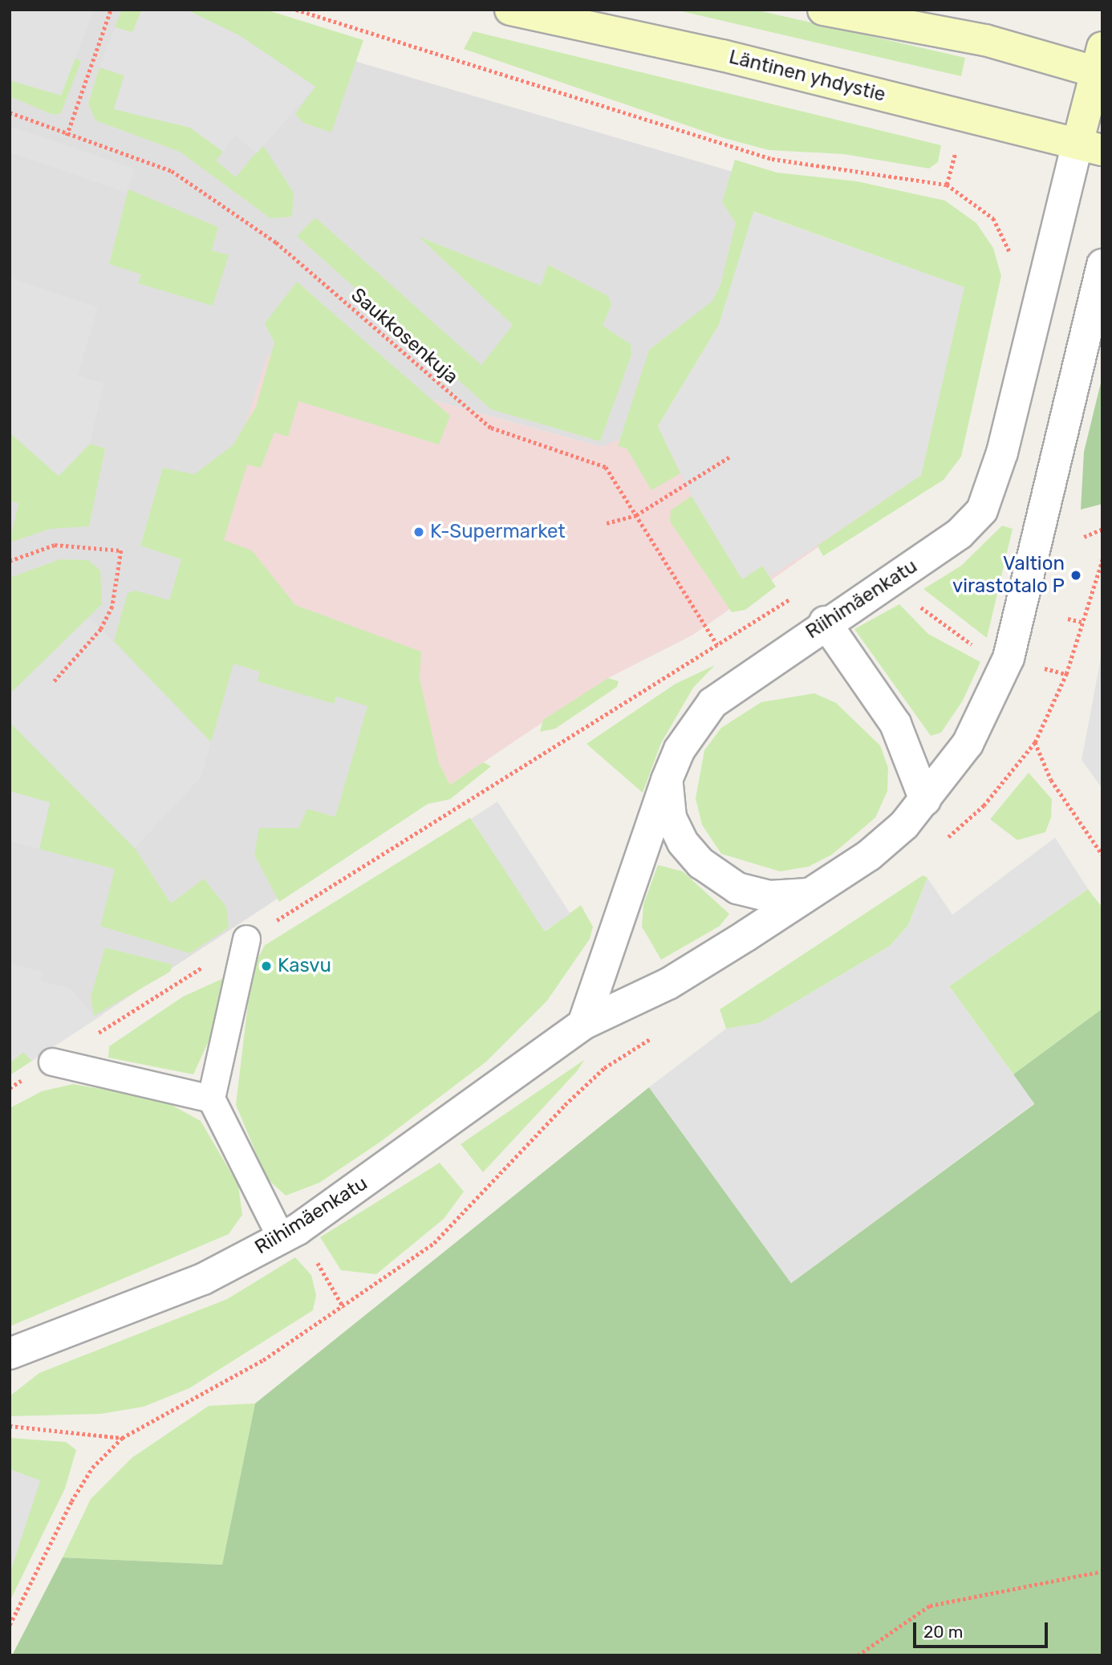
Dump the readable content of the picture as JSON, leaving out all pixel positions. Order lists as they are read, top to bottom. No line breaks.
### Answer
{"streets":{"main road":["Läntinen yhdystie"],"street":["Riihimäenkatu"],"path":["Saukkosenkuja"]},"crossings":[["Läntinen yhdystie","Riihimäenkatu"]],"places":["K-Supermarket","Valtion virastotalo P","Kasvu"],"scale_bar":"20 m"}
